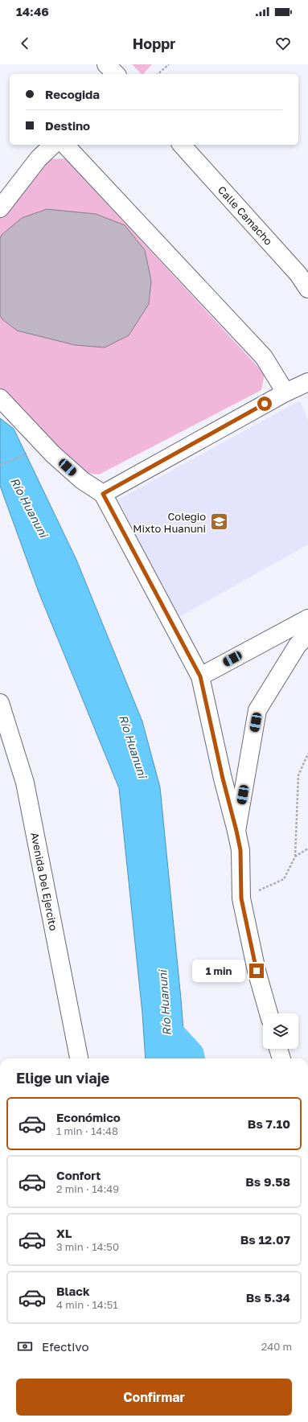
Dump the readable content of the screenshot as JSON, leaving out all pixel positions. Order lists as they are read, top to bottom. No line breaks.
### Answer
{"streets":{"street":["Calle Camacho","Avenida Del Ejercito"]},"water":["Río Huanuni"],"places":{"school or university":["Colegio Mixto Huanuni"]},"page":{"status":"14:46","header":"Hoppr","banner":["Recogida","Destino"],"bubble":"1 min","heading":"Elige un viaje","list":[{"name":"Económico","note":"1 min · 14:48","value":"Bs 7.10"},{"name":"Confort","note":"2 min · 14:49","value":"Bs 9.58"},{"name":"XL","note":"3 min · 14:50","value":"Bs 12.07"},{"name":"Black","note":"4 min · 14:51","value":"Bs 5.34"}],"pay":["Efectivo","240 m"],"buttons":"Confirmar"}}
